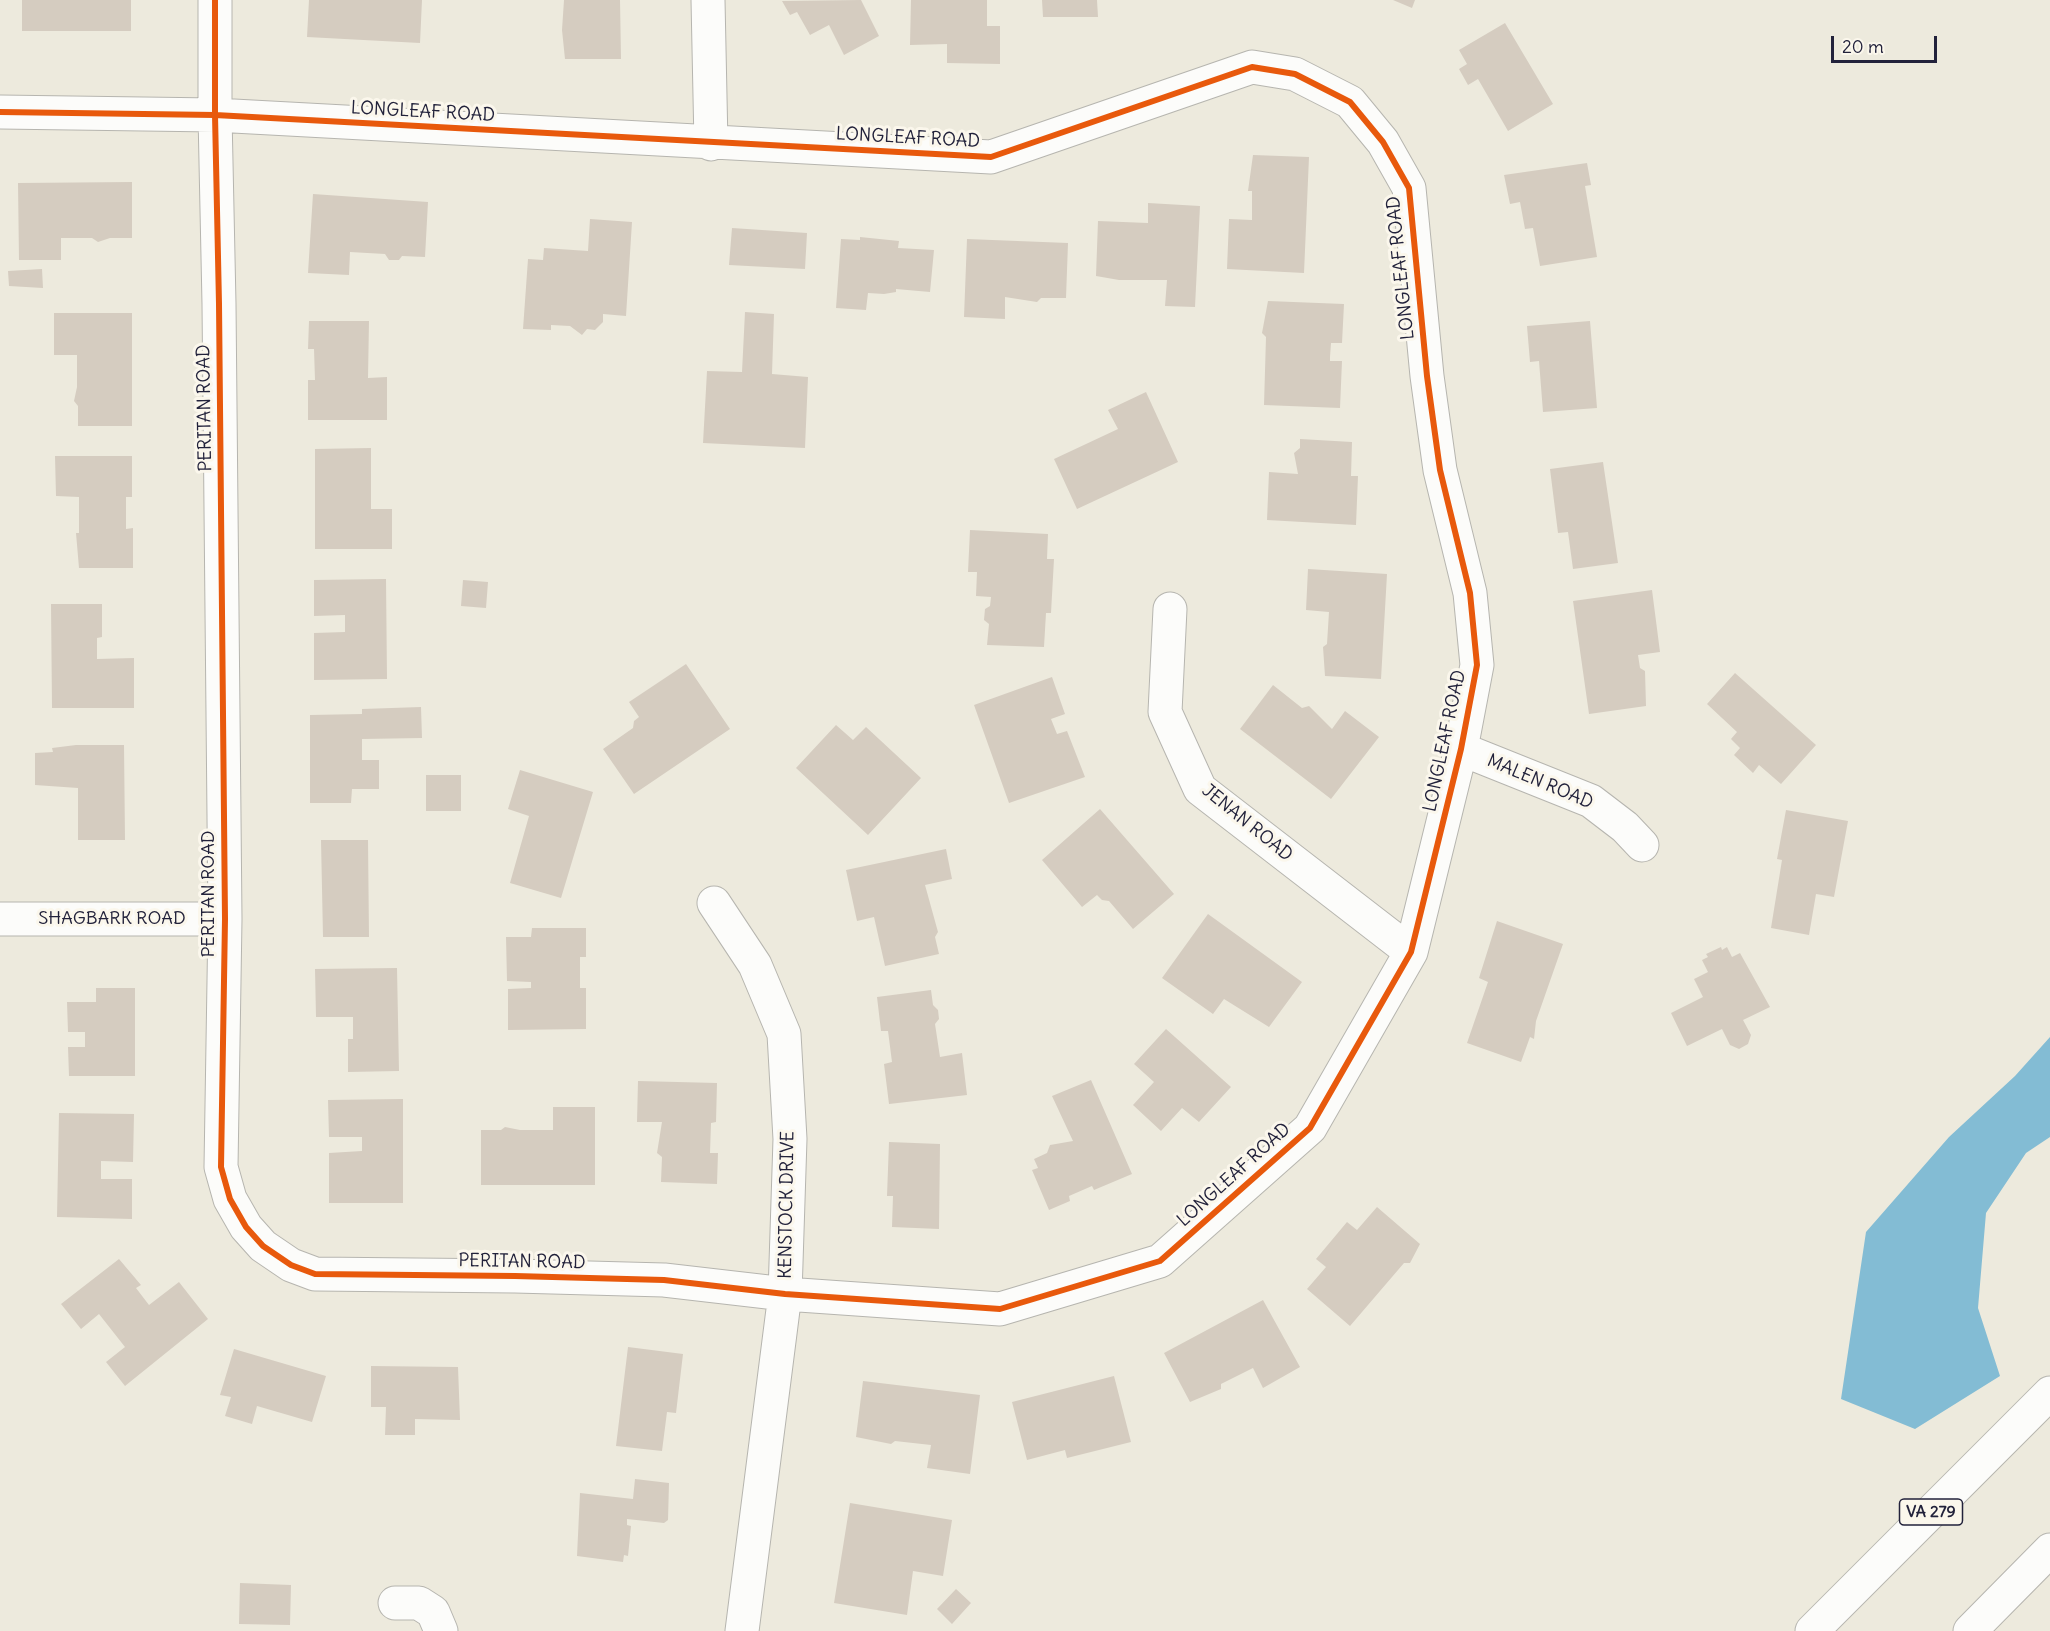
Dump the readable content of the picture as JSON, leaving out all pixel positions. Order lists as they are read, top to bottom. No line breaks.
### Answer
{"streets":{"street":["LONGLEAF ROAD","PERITAN ROAD","MALEN ROAD","JENAN ROAD","SHAGBARK ROAD","KENSTOCK DRIVE","VA 279"]},"crossings":[["LONGLEAF ROAD","PERITAN ROAD"],["LONGLEAF ROAD","MALEN ROAD"],["LONGLEAF ROAD","JENAN ROAD"],["LONGLEAF ROAD","KENSTOCK DRIVE"],["PERITAN ROAD","SHAGBARK ROAD"],["PERITAN ROAD","KENSTOCK DRIVE"]],"scale_bar":"20 m"}
